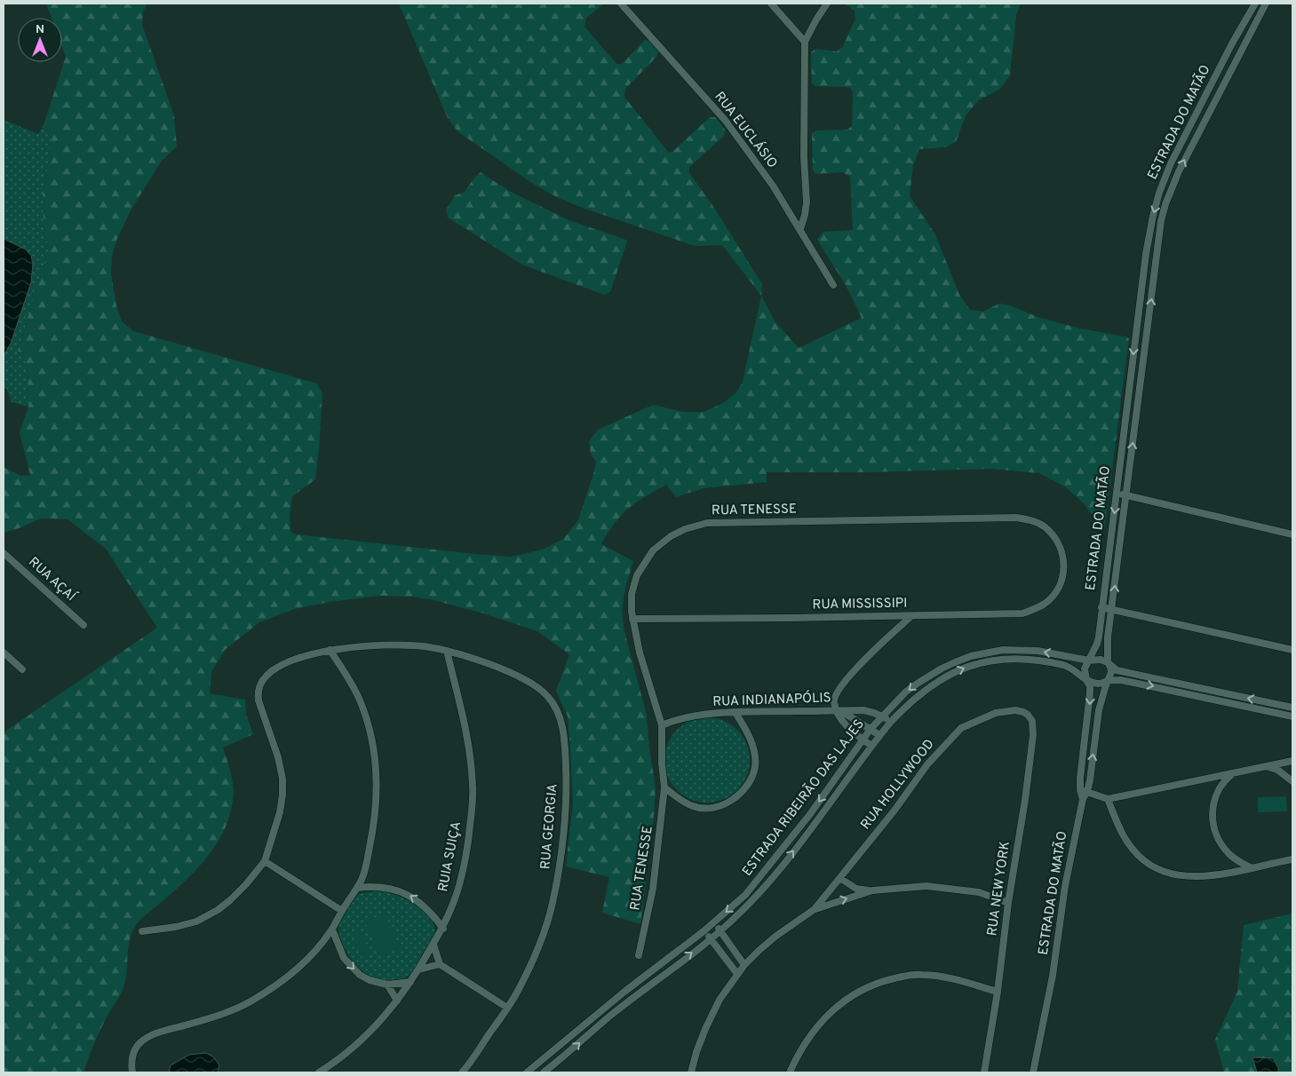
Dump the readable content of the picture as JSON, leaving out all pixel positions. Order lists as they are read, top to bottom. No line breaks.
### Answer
{"streets":{"street":["ESTRADA DO MATÃO","RUA EUCLÁSIO","RUA TENESSE","RUA AÇAÍ","RUA MISSISSIPI","RUA INDIANAPÓLIS","RUA HOLLYWOOD","ESTRADA RIBEIRÃO DAS LAJES","RUA GEORGIA","RUIA SUIÇA","RUA NEW YORK"]},"crossings":[["ESTRADA DO MATÃO","ESTRADA RIBEIRÃO DAS LAJES"],["RUA TENESSE","RUA MISSISSIPI"],["RUA TENESSE","RUA INDIANAPÓLIS"],["RUA INDIANAPÓLIS","ESTRADA RIBEIRÃO DAS LAJES"],["RUA HOLLYWOOD","RUA NEW YORK"],["RUA GEORGIA","RUIA SUIÇA"]],"north":"top"}
